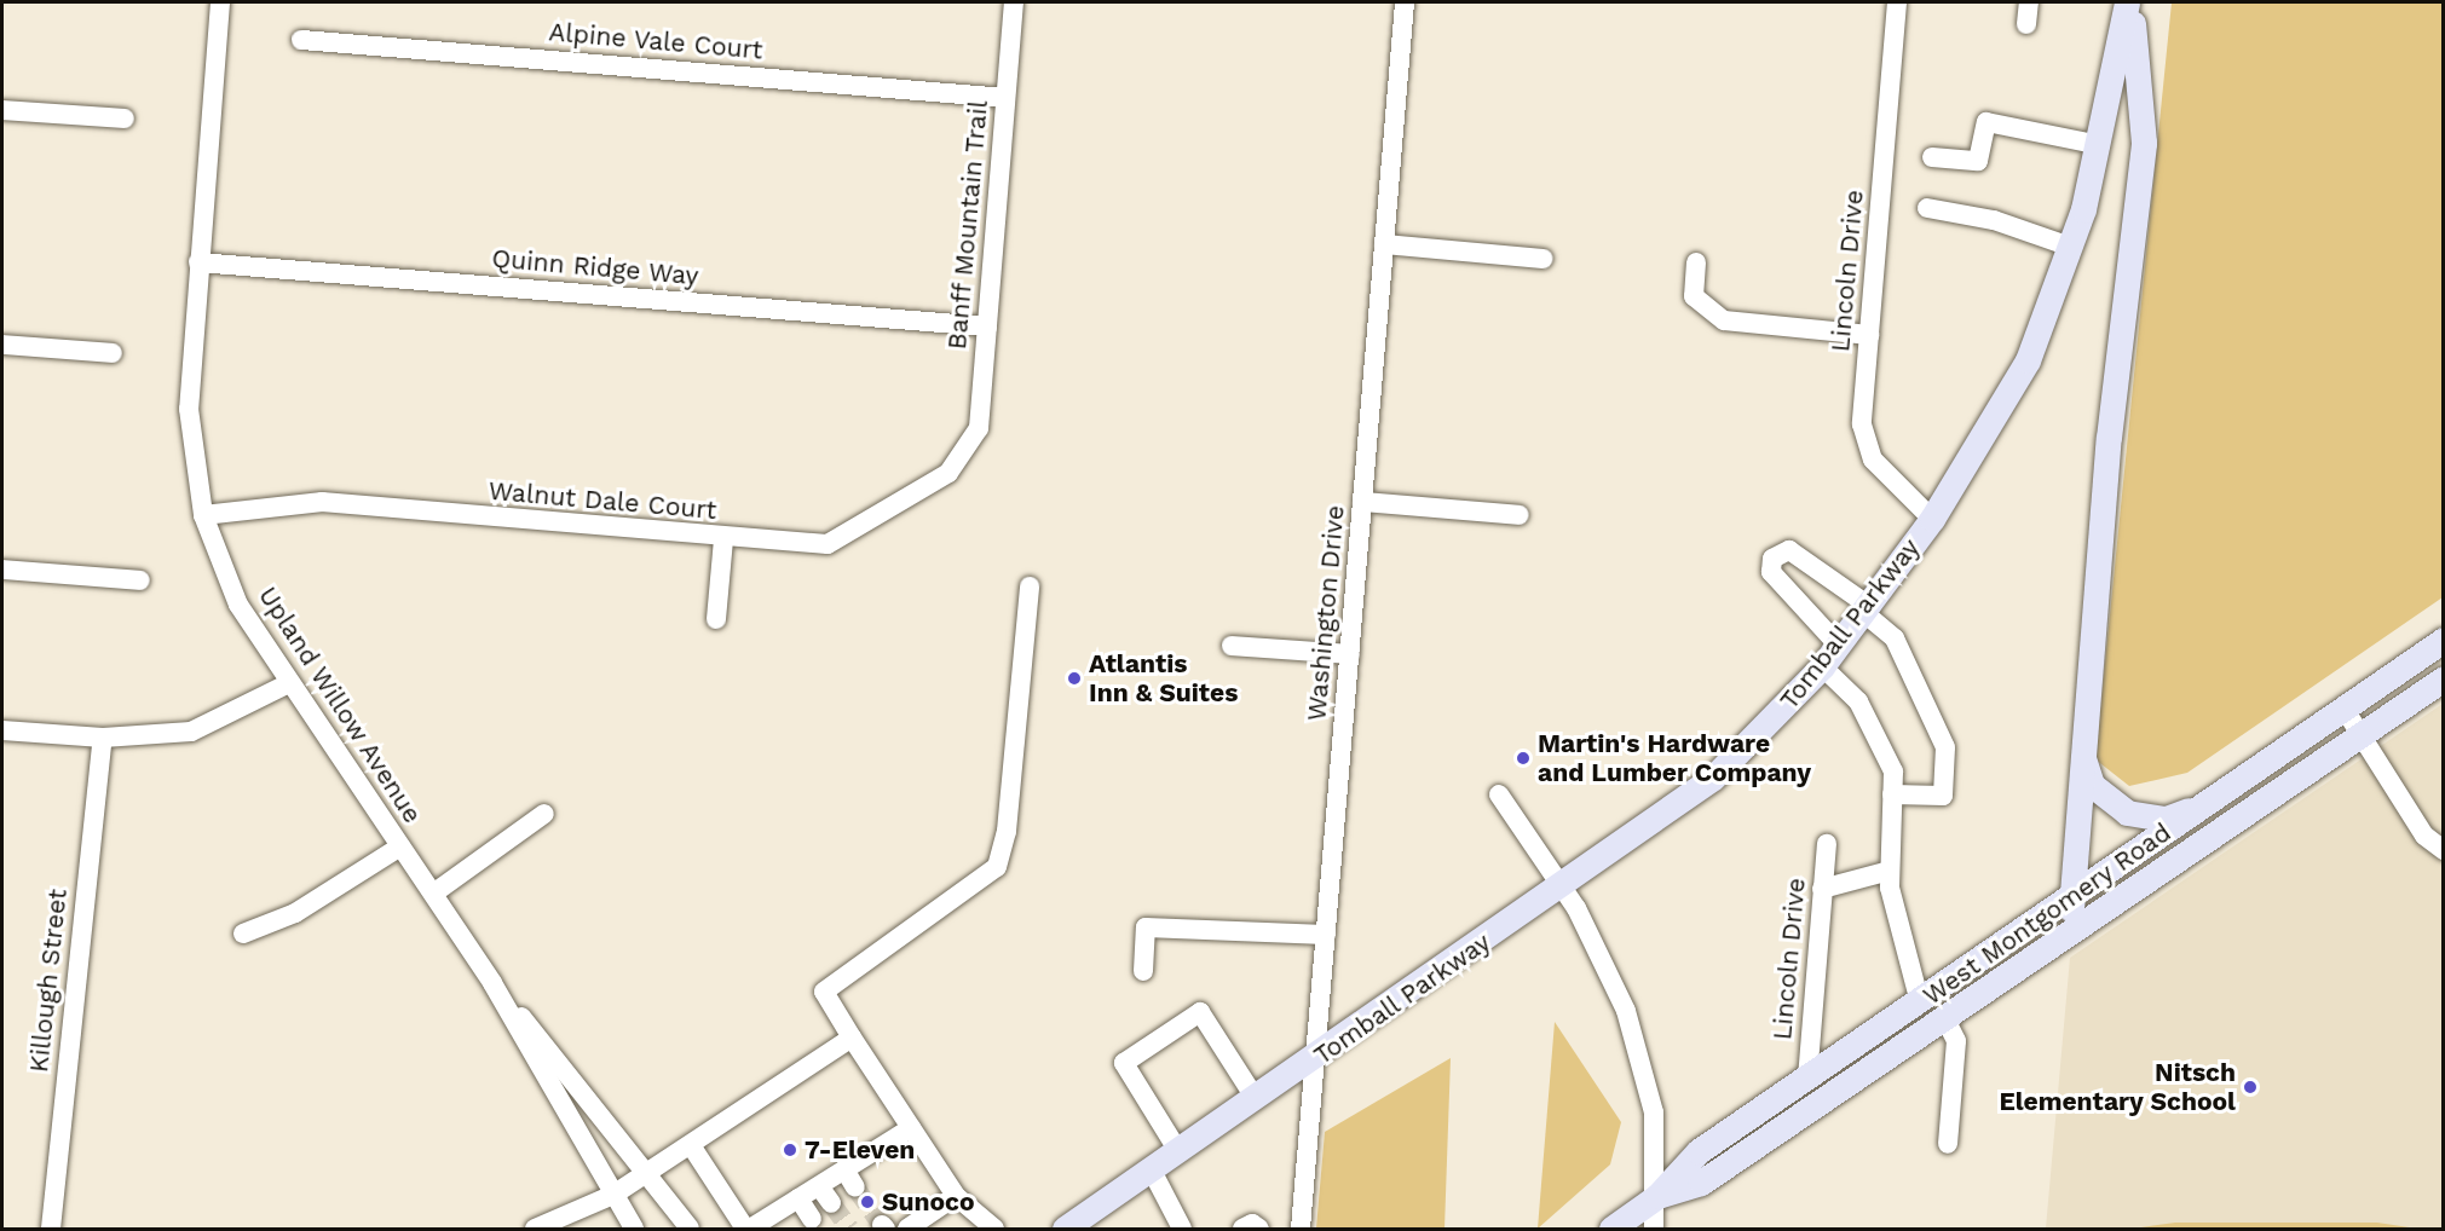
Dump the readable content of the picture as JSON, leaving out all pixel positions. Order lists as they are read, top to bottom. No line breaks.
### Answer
{"streets":{"main road":["Tomball Parkway","West Montgomery Road"],"street":["Alpine Vale Court","Banff Mountain Trail","Quinn Ridge Way","Lincoln Drive","Walnut Dale Court","Washington Drive","Upland Willow Avenue","Killough Street"]},"crossings":[["Alpine Vale Court","Banff Mountain Trail"],["Banff Mountain Trail","Quinn Ridge Way"],["Banff Mountain Trail","Walnut Dale Court"],["Quinn Ridge Way","Upland Willow Avenue"],["Lincoln Drive","Tomball Parkway"],["Lincoln Drive","West Montgomery Road"],["Walnut Dale Court","Upland Willow Avenue"],["Washington Drive","Tomball Parkway"]],"places":["Atlantis Inn & Suites","Martin's Hardware and Lumber Company","Nitsch Elementary School","7-Eleven","Sunoco"]}
